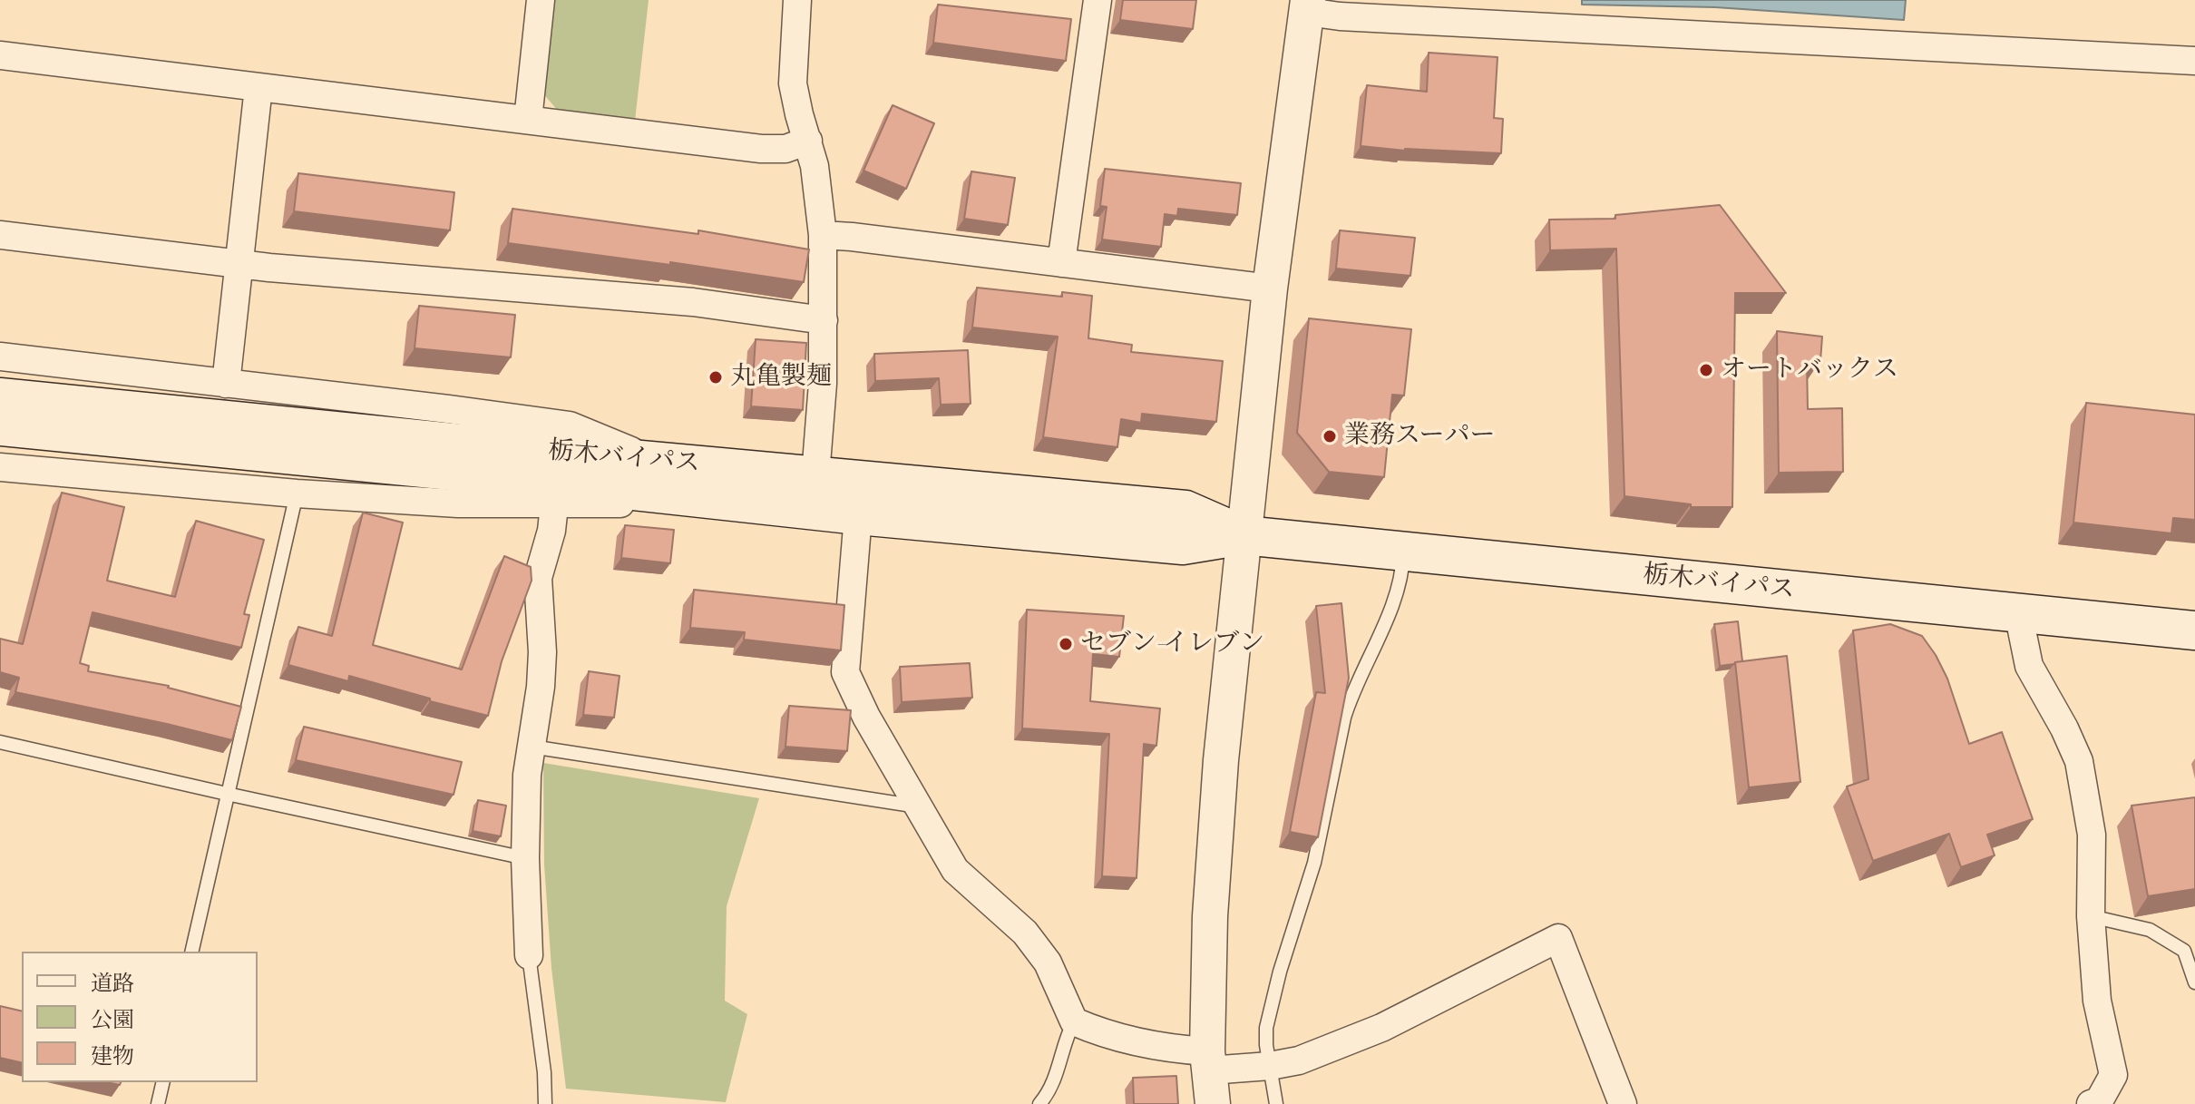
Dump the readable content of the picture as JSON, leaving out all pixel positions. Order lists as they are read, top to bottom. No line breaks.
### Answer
{"streets":{"main road":["栃木バイパス"]},"places":["オートバックス","丸亀製麺","業務スーパー","セブン-イレブン"],"legend":["道路","公園","建物"]}
